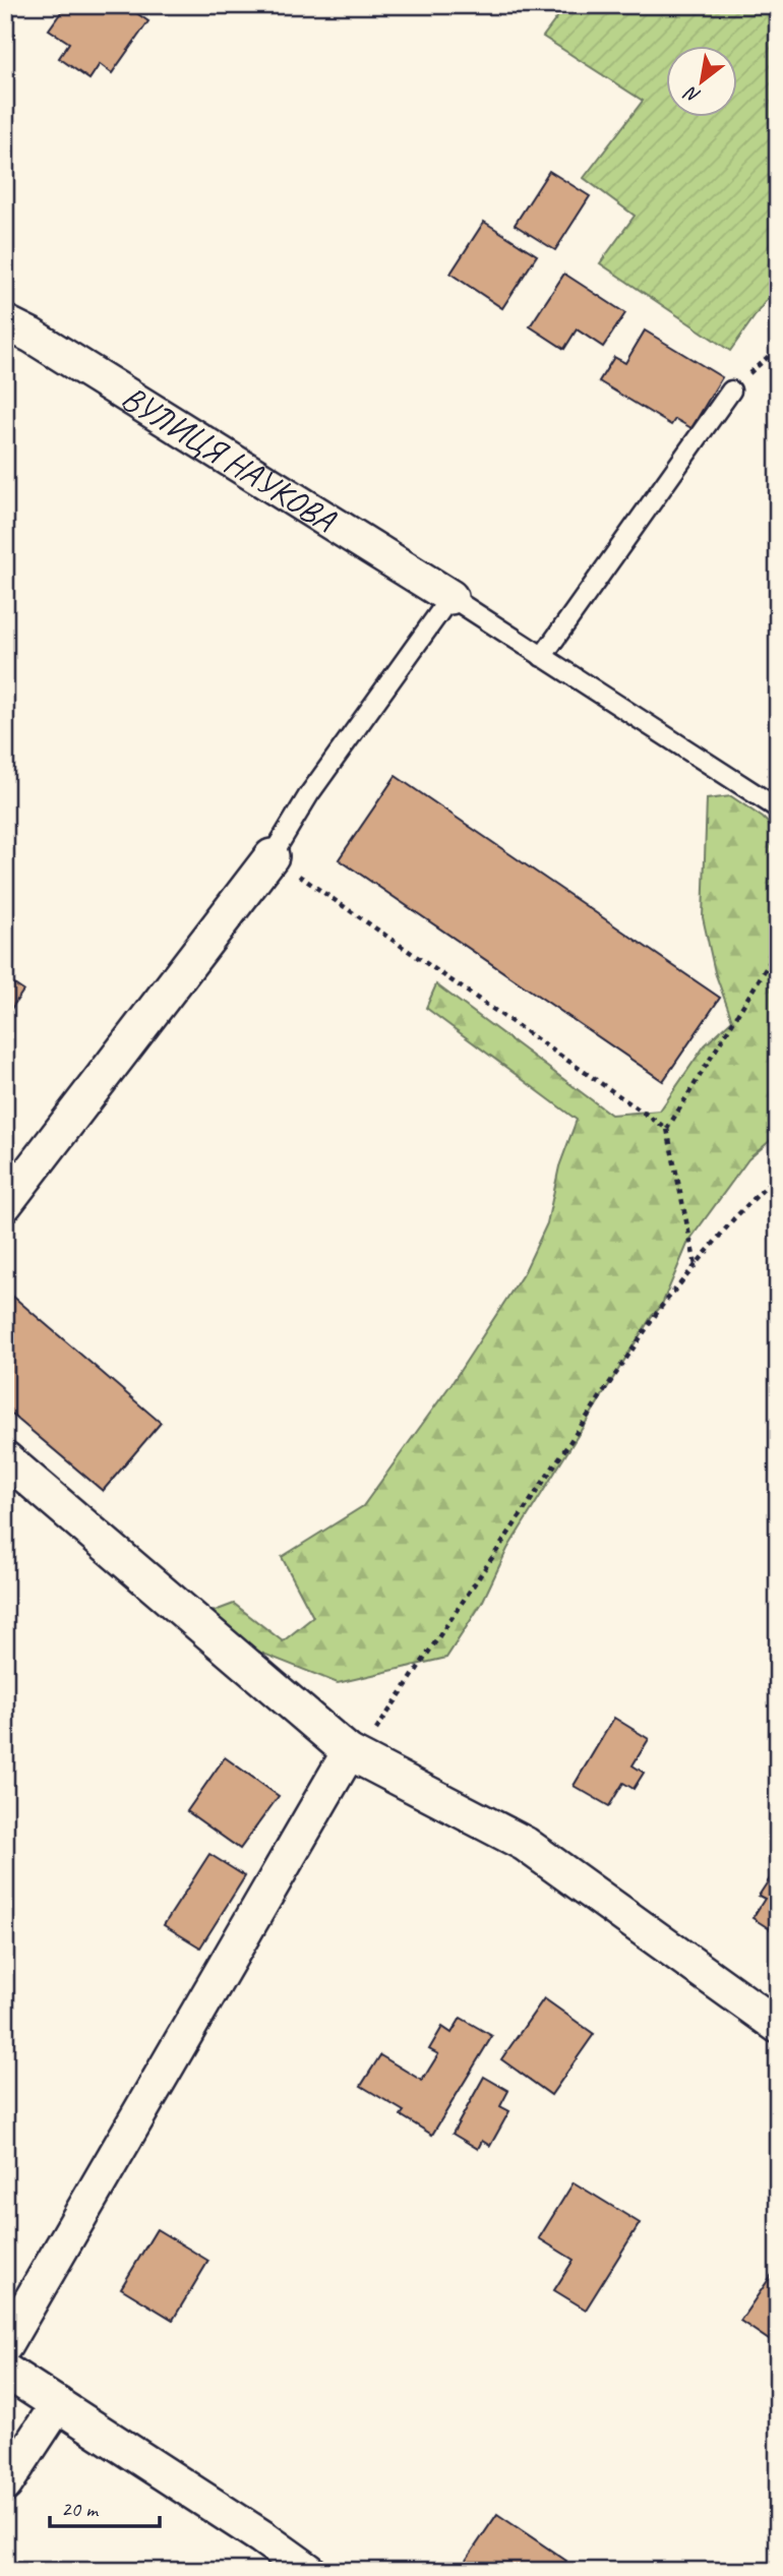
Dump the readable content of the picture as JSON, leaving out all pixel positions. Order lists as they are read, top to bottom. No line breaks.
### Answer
{"streets":{"street":["ВУЛИЦЯ НАУКОВА"]},"scale_bar":"20 m","north":"bottom left"}
